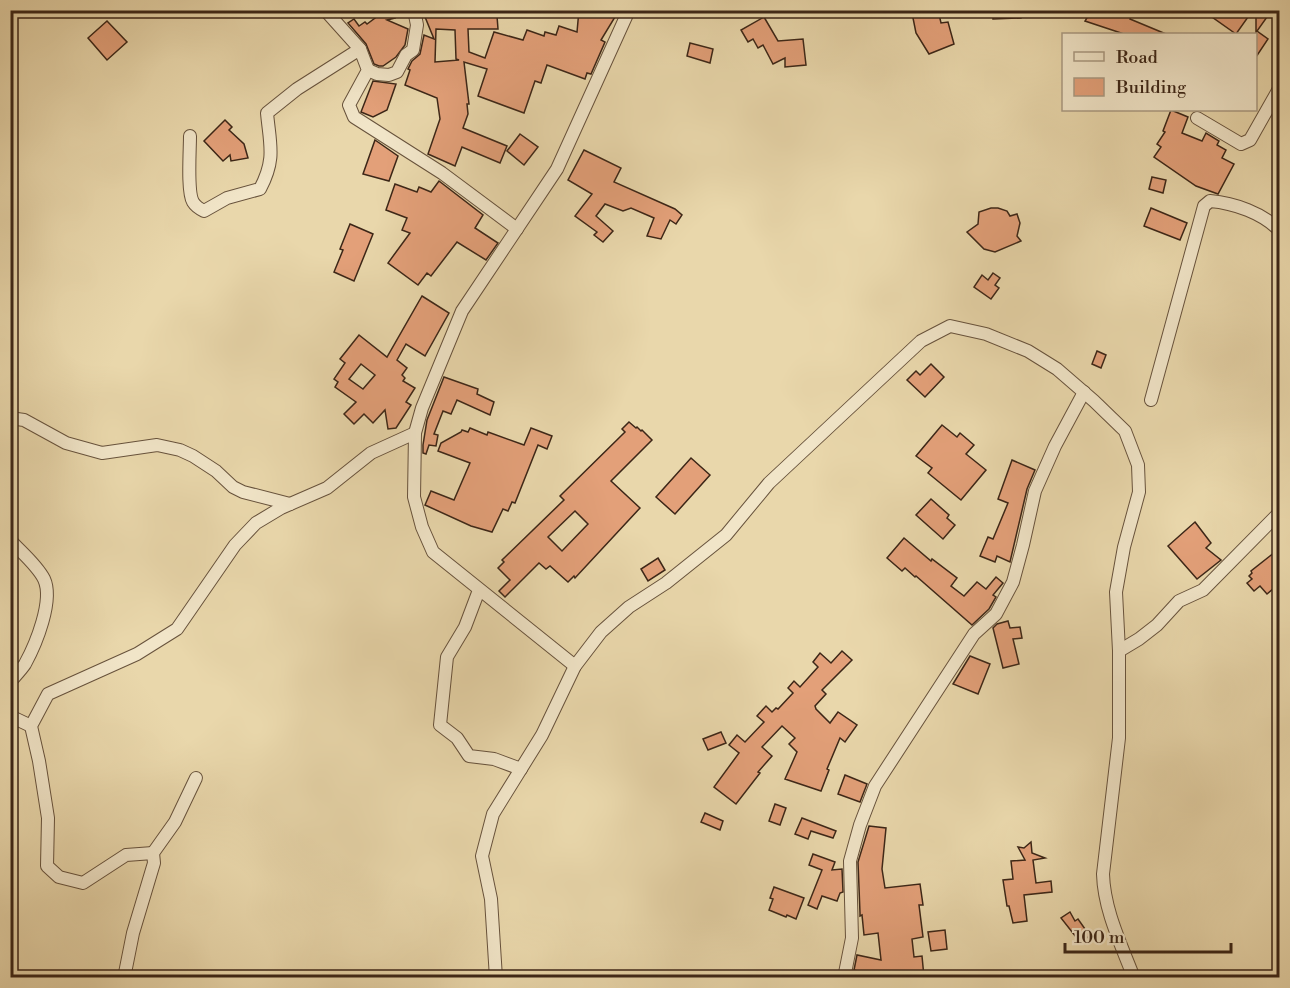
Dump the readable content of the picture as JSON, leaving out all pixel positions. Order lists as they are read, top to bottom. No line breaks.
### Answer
{"legend":["Road","Building"],"scale_bar":"100 m"}
